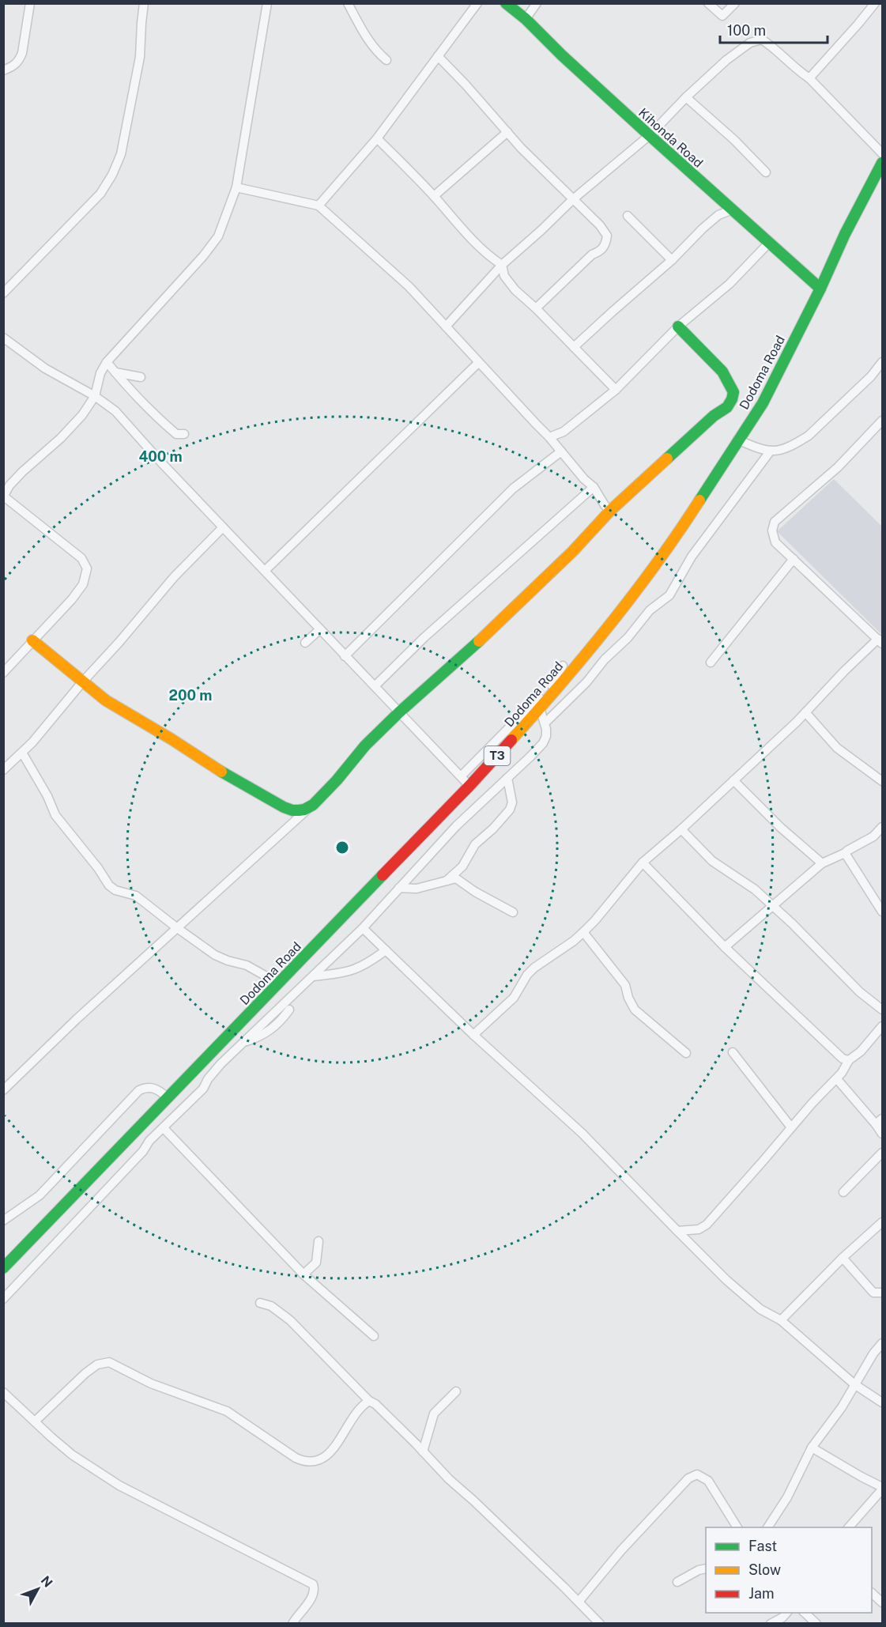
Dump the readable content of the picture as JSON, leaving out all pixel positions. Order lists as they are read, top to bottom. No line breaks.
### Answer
{"streets":{"main road":["Kihonda Road","Dodoma Road","T3"]},"crossings":[["Kihonda Road","Dodoma Road"]],"legend":["Fast","Slow","Jam"],"scale_bar":"100 m","north":"top right","rings":["400 m","200 m"]}
